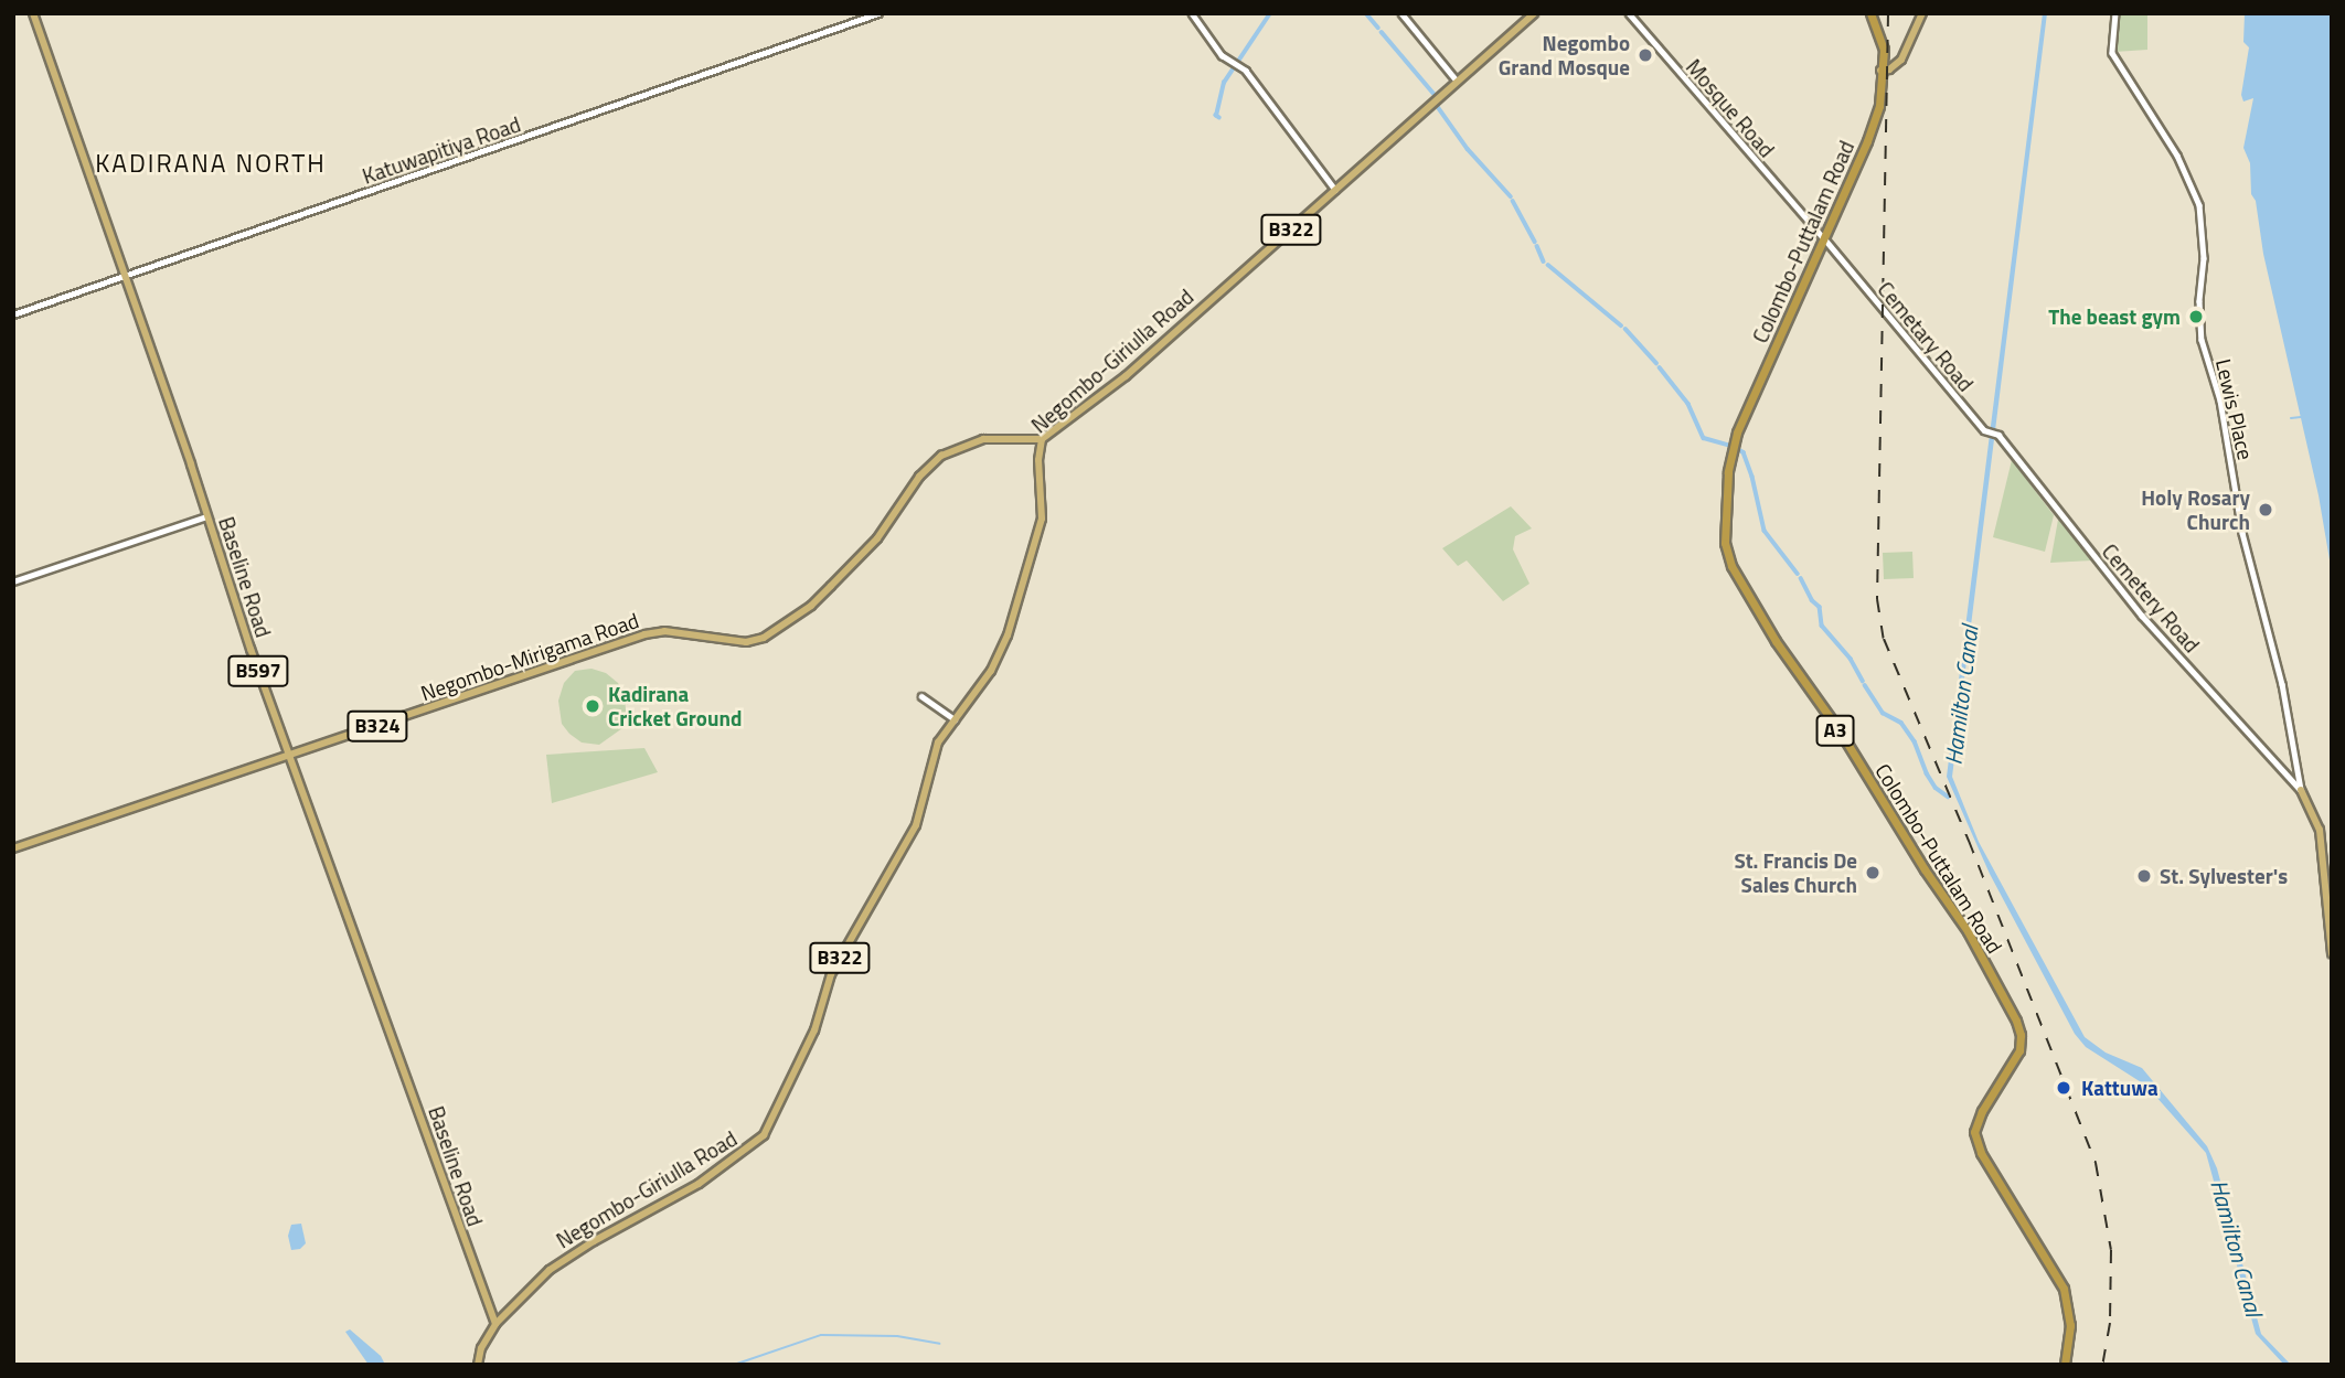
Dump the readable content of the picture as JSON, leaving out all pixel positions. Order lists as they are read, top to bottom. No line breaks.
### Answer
{"streets":{"highway":["Colombo-Puttalam Road","A3"],"main road":["B322","Negombo-Giriulla Road","Baseline Road","Negombo-Mirigama Road","B597","B324"],"street":["Mosque Road","Katuwapitiya Road","Cemetary Road","Lewis Place","Cemetery Road"]},"crossings":[["Mosque Road","Colombo-Puttalam Road"],["Mosque Road","Cemetary Road"],["Katuwapitiya Road","Baseline Road"],["Colombo-Puttalam Road","Cemetary Road"],["Colombo-Puttalam Road","A3"],["Cemetary Road","Cemetery Road"],["Negombo-Giriulla Road","Baseline Road"],["Negombo-Giriulla Road","Negombo-Mirigama Road"],["Lewis Place","Cemetery Road"],["Baseline Road","Negombo-Mirigama Road"]],"districts":["KADIRANA NORTH"],"water":["Hamilton Canal"],"places":["Negombo Grand Mosque","The beast gym","Holy Rosary Church","Kadirana Cricket Ground","St. Francis De Sales Church","St. Sylvester's","Kattuwa"]}
